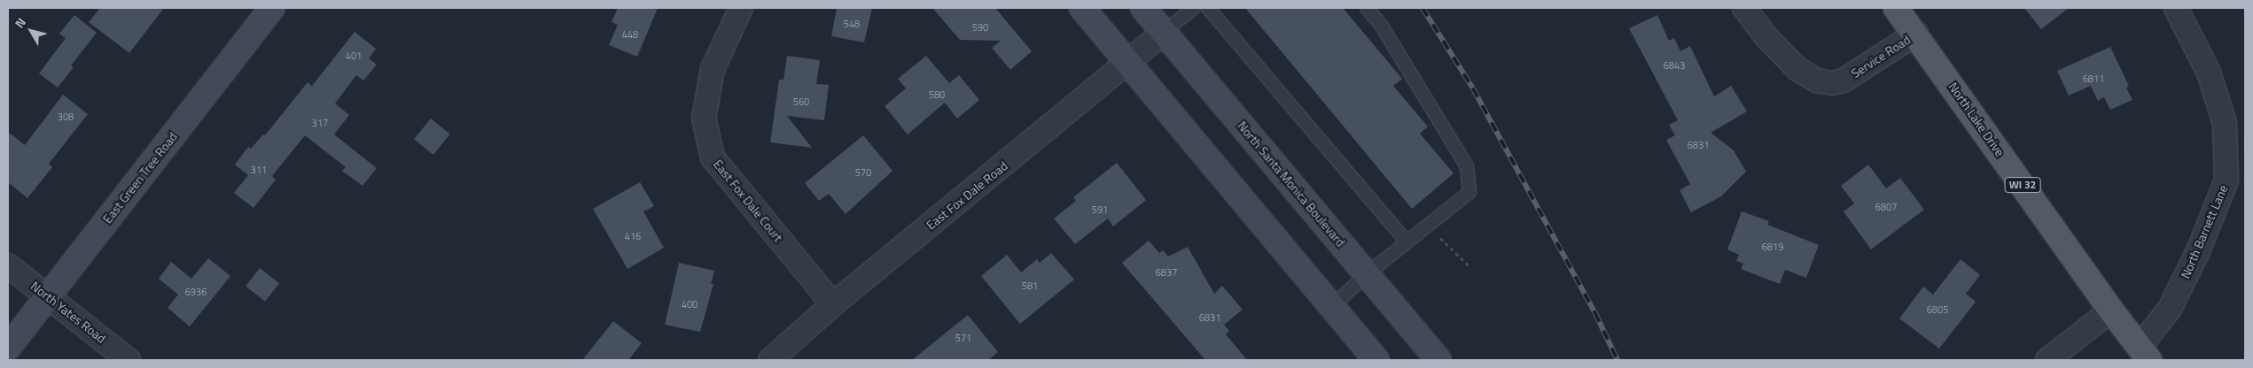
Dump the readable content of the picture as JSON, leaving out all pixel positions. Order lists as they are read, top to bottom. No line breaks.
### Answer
{"streets":{"main road":["North Lake Drive","WI 32"],"street":["Service Road","East Green Tree Road","North Santa Monica Boulevard","East Fox Dale Road","East Fox Dale Court","North Barnett Lane","North Yates Road"]},"crossings":[["Service Road","North Lake Drive"],["North Lake Drive","North Barnett Lane"],["East Green Tree Road","North Yates Road"],["North Santa Monica Boulevard","East Fox Dale Road"],["East Fox Dale Road","East Fox Dale Court"]],"house_numbers":["548","590","448","401","6843","6811","580","560","308","317","6831","311","570","6807","591","416","6819","6837","581","6936","400","6805","6831","571"],"north":"top left"}
